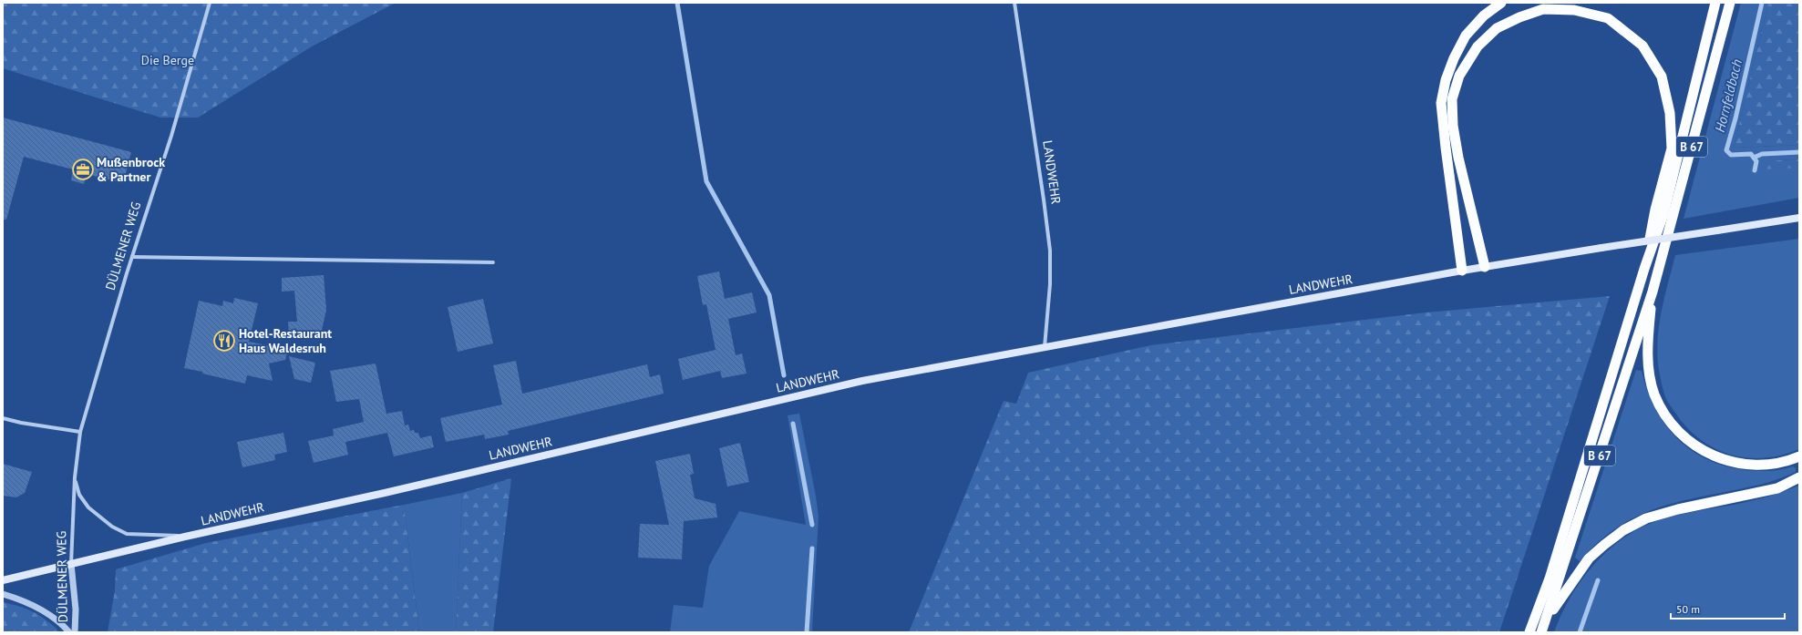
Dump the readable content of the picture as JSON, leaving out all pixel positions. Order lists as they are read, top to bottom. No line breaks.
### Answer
{"streets":{"highway":["B 67"],"main road":["LANDWEHR"],"street":["DÜLMENER WEG"]},"crossings":[["LANDWEHR","DÜLMENER WEG"]],"water":["Hornfeldbach"],"parks":["Die Berge"],"places":{"office":["Mußenbrock & Partner"],"restaurant":["Hotel-Restaurant Haus Waldesruh"]},"scale_bar":"50 m"}
